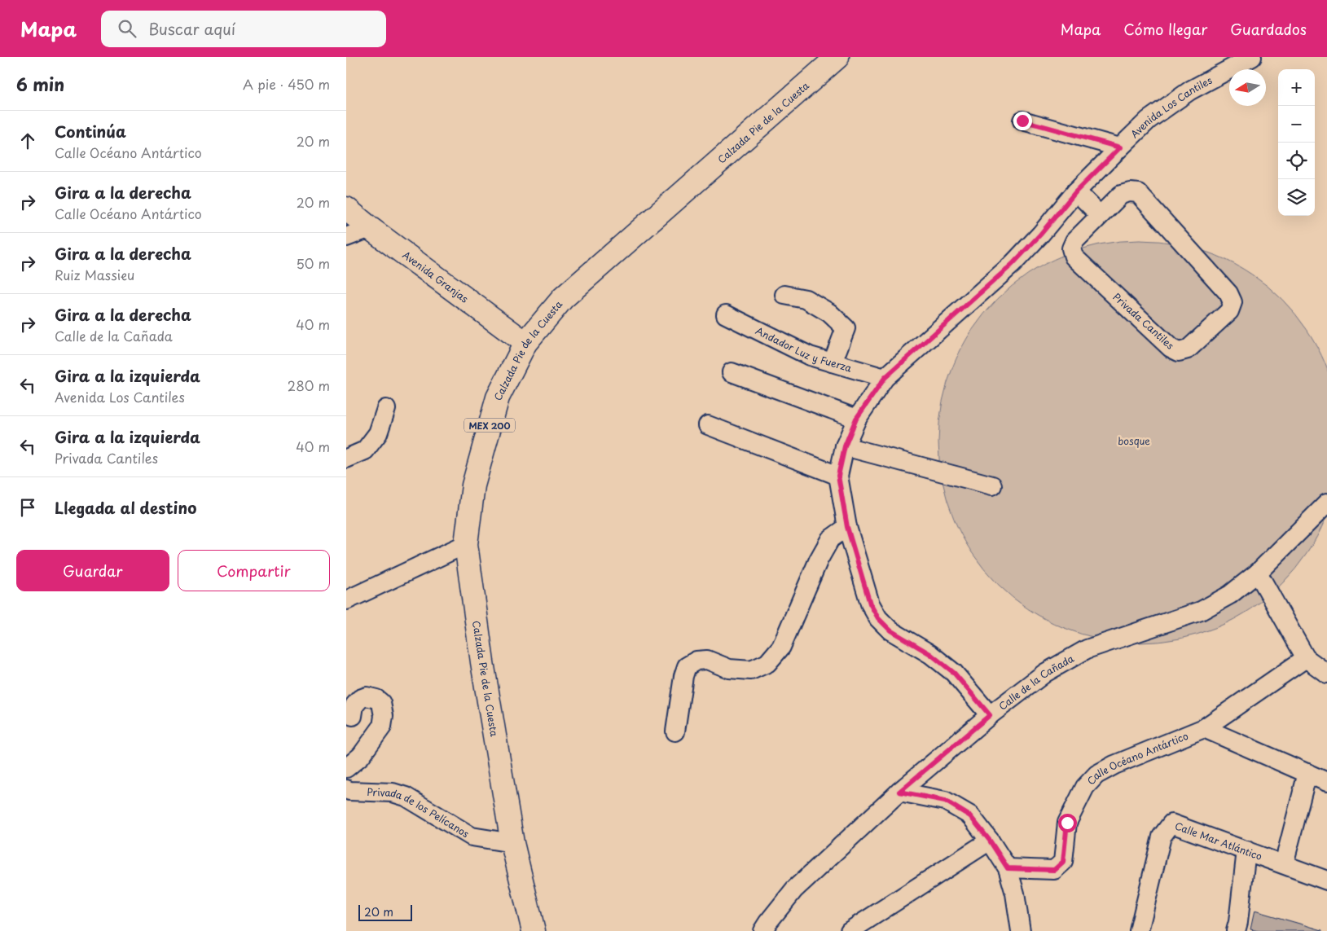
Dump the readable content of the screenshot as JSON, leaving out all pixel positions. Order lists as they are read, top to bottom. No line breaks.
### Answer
{"streets":{"main road":["Calzada Pie de la Cuesta","Avenida Granjas","MEX 200"],"street":["Avenida Los Cantiles","Privada Cantiles","Andador Luz y Fuerza","Calle de la Cañada","Calle Océano Antártico","Privada de los Pelícanos","Calle Mar Atlántico"]},"crossings":[["Avenida Los Cantiles","Andador Luz y Fuerza"],["Avenida Los Cantiles","Calle de la Cañada"],["Calzada Pie de la Cuesta","Avenida Granjas"],["Calzada Pie de la Cuesta","Privada de los Pelícanos"]],"parks":["bosque"],"scale_bar":"20 m","north":"left","page":{"header":"Mapa","search":"Buscar aquí","nav":["Mapa","Cómo llegar","Guardados"],"heading":["6 min","A pie · 450 m"],"map_buttons":["+","−"],"list":[["Continúa","Calle Océano Antártico","20 m"],["Gira a la derecha","Calle Océano Antártico","20 m"],["Gira a la derecha","Ruiz Massieu","50 m"],["Gira a la derecha","Calle de la Cañada","40 m"],["Gira a la izquierda","Avenida Los Cantiles","280 m"],["Gira a la izquierda","Privada Cantiles","40 m"],"Llegada al destino"],"buttons":["Guardar","Compartir"],"scale":"20 m"}}
